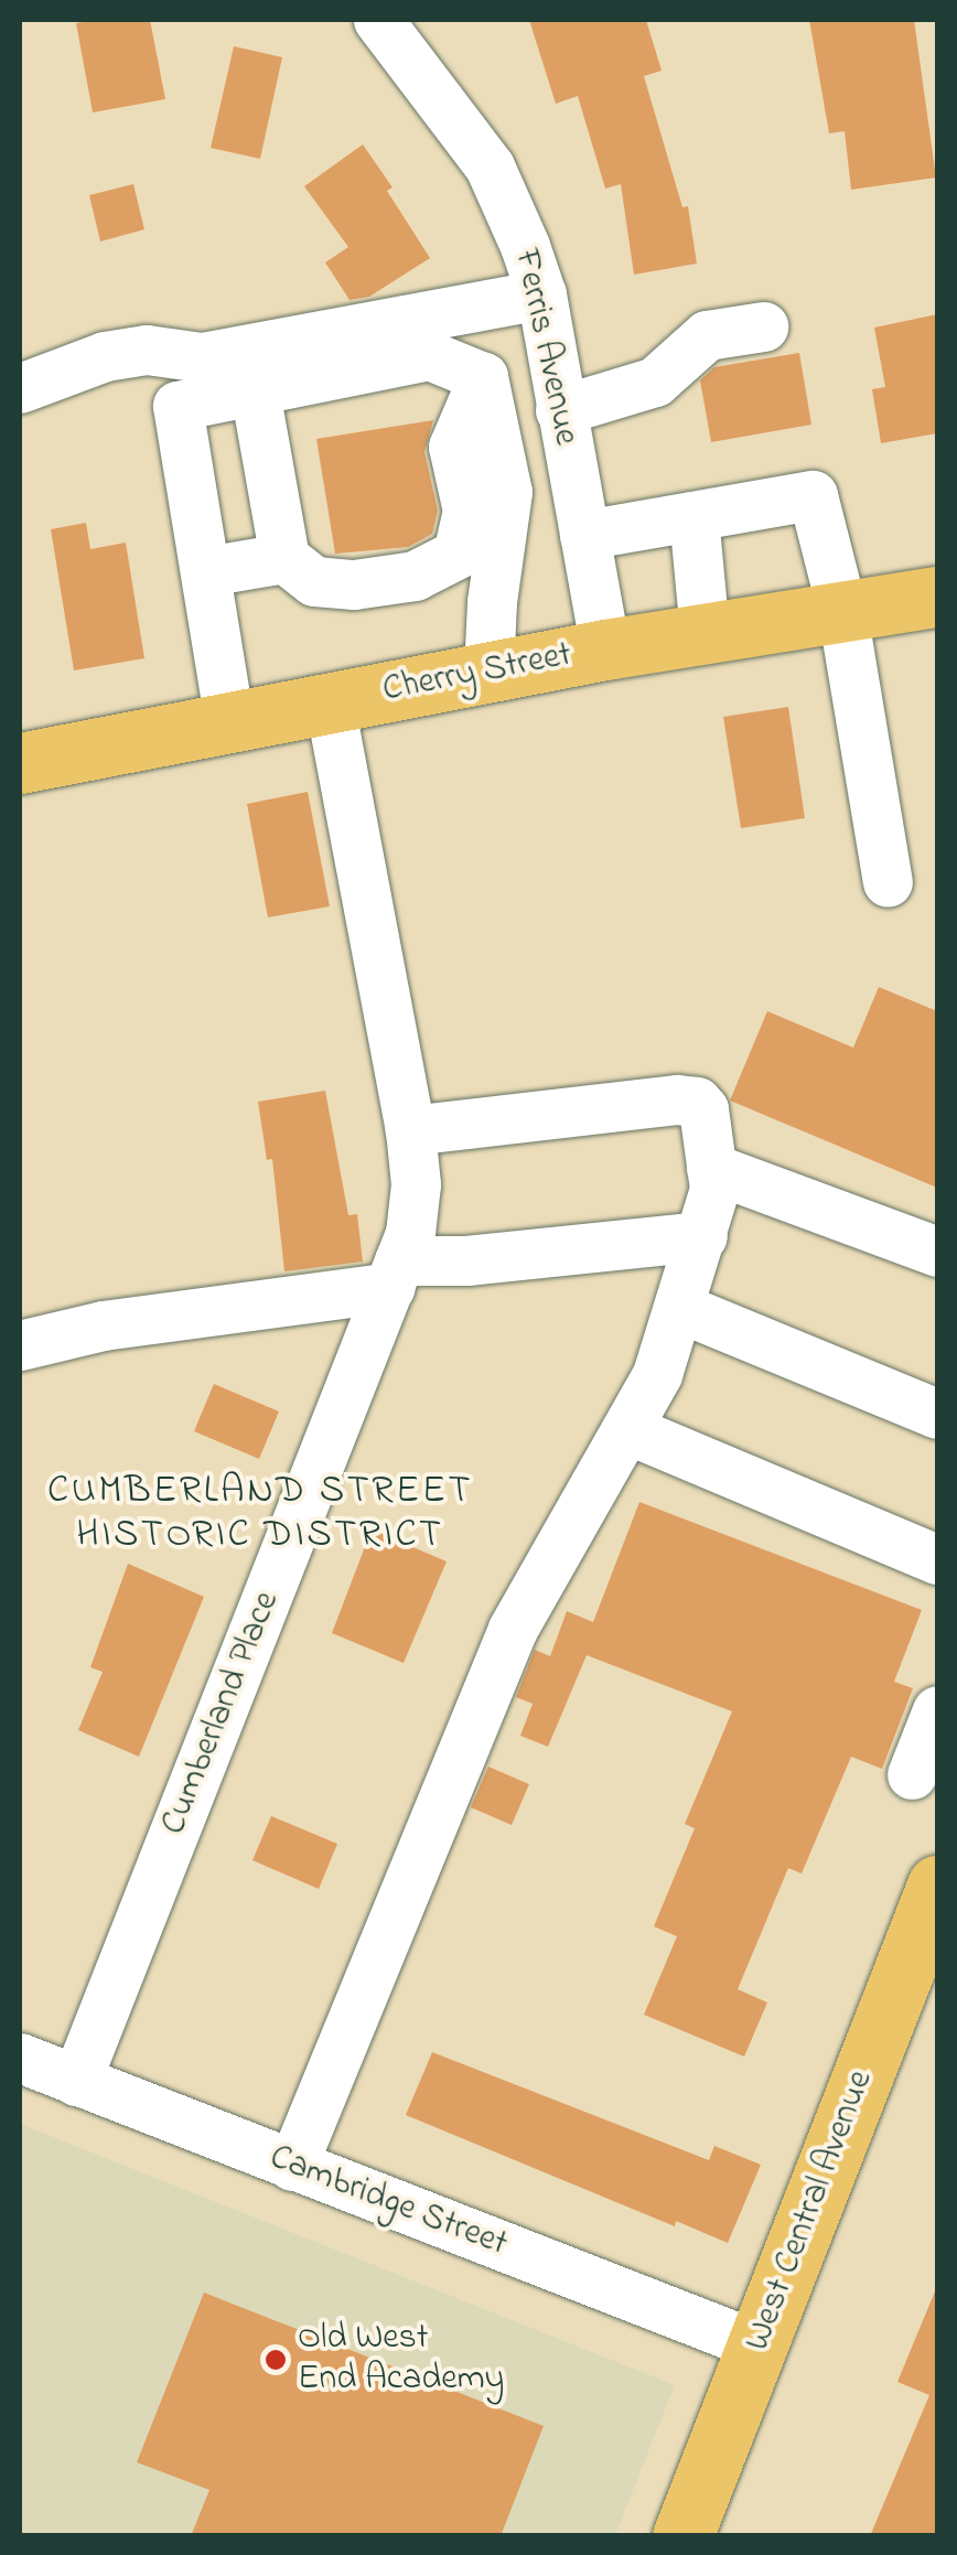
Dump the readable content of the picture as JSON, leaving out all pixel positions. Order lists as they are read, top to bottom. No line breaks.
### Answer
{"streets":{"main road":["Cherry Street","West Central Avenue"],"street":["Ferris Avenue","Cumberland Place","Cambridge Street"]},"crossings":[["Ferris Avenue","Cherry Street"],["Cherry Street","Cumberland Place"],["Cumberland Place","Cambridge Street"],["Cambridge Street","West Central Avenue"]],"districts":["CUMBERLAND STREET HISTORIC DISTRICT"],"places":["Old West End Academy"]}
